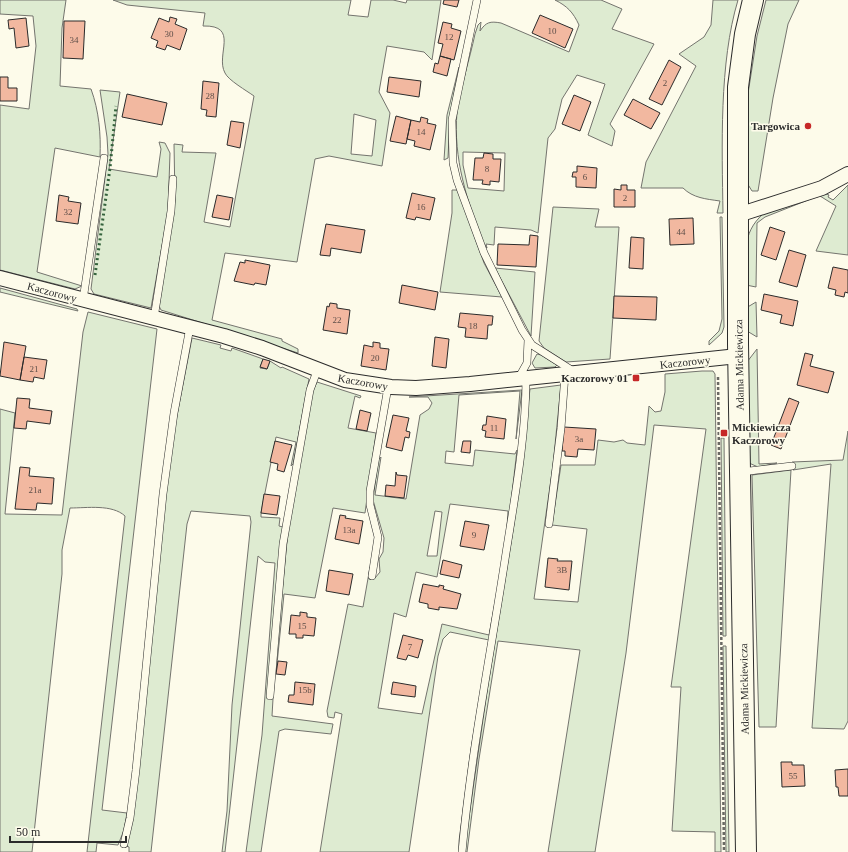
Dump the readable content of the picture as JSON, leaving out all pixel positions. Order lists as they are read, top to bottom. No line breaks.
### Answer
{"streets":{"street":["Kaczorowy","Adama Mickiewicza"]},"crossings":[["Kaczorowy","Adama Mickiewicza"]],"places":{"other":["Targowica"],"transit":["Kaczorowy 01","Mickiewicza Kaczorowy"]},"house_numbers":["10","30","12","34","2","28","14","8","6","2","16","32","44","22","18","20","21","11","3a","21a","13a","9","3B","15","7","15b","55"],"scale_bar":"50 m"}
